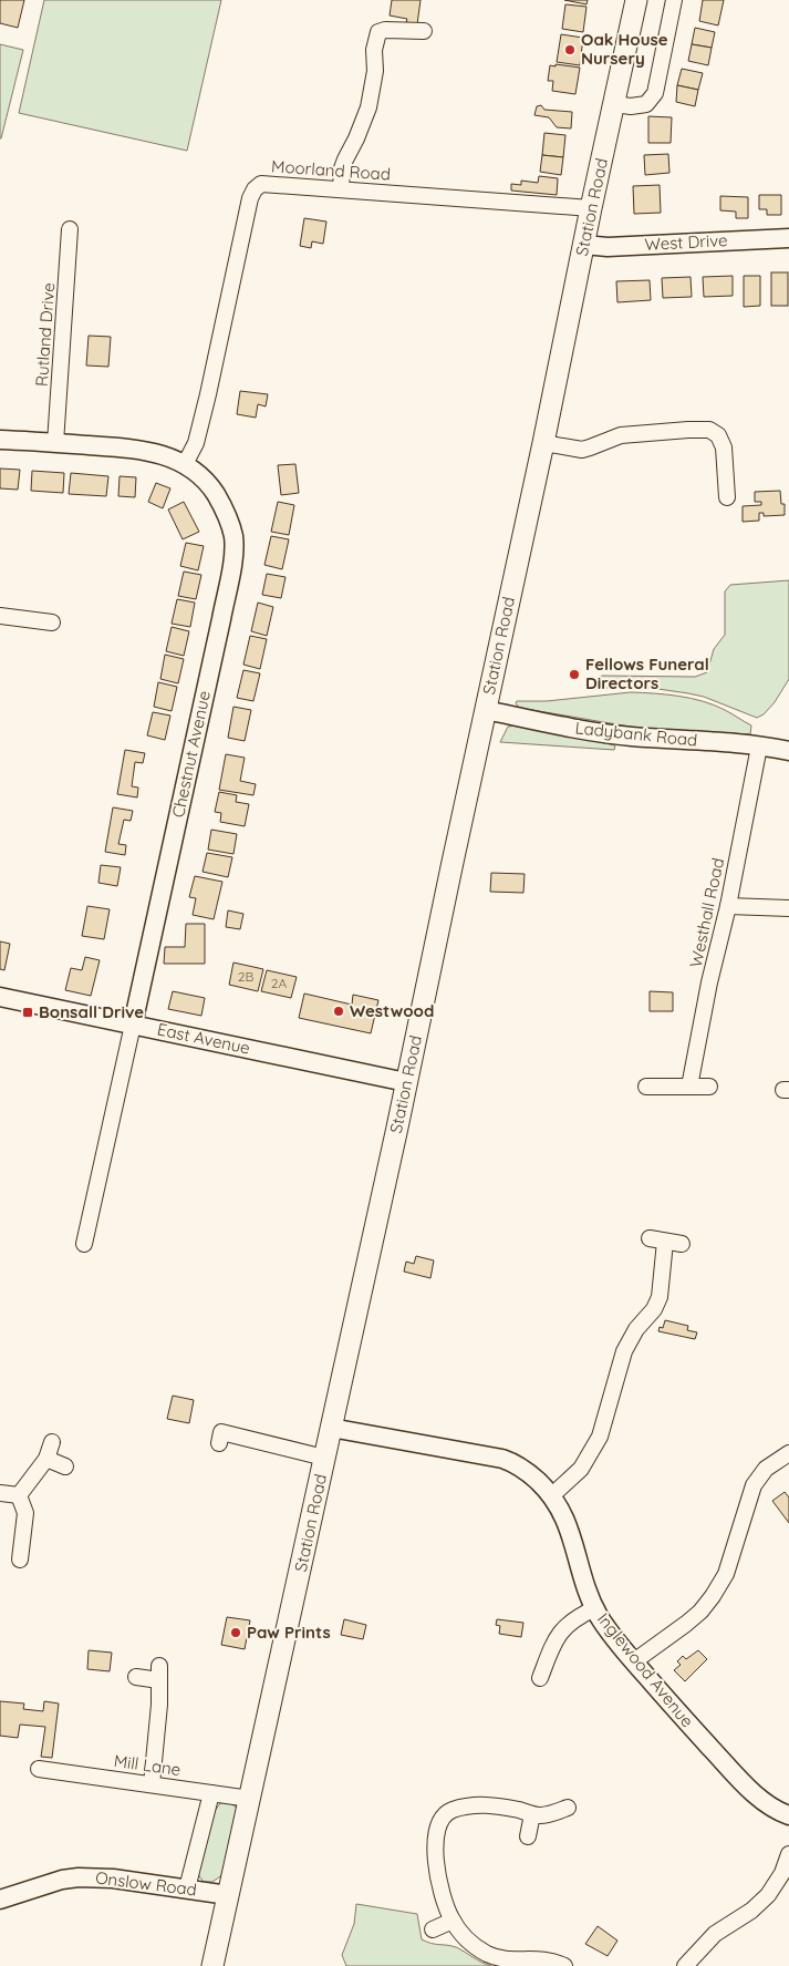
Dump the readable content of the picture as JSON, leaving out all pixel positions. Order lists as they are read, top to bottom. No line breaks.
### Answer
{"streets":{"main road":["Station Road"],"street":["Moorland Road","West Drive","Rutland Drive","Ladybank Road","Chestnut Avenue","Westhall Road","East Avenue","Inglewood Avenue","Mill Lane","Onslow Road"]},"crossings":[["Moorland Road","Station Road"],["Moorland Road","Chestnut Avenue"],["Station Road","West Drive"],["Station Road","Ladybank Road"],["Station Road","East Avenue"],["Station Road","Inglewood Avenue"],["Station Road","Mill Lane"],["Station Road","Onslow Road"],["Rutland Drive","Chestnut Avenue"],["Ladybank Road","Westhall Road"],["Chestnut Avenue","East Avenue"]],"places":{"other":["Oak House Nursery","Fellows Funeral Directors","Westwood","Paw Prints"],"transit":["Bonsall Drive"]},"house_numbers":["2B","2A"]}
